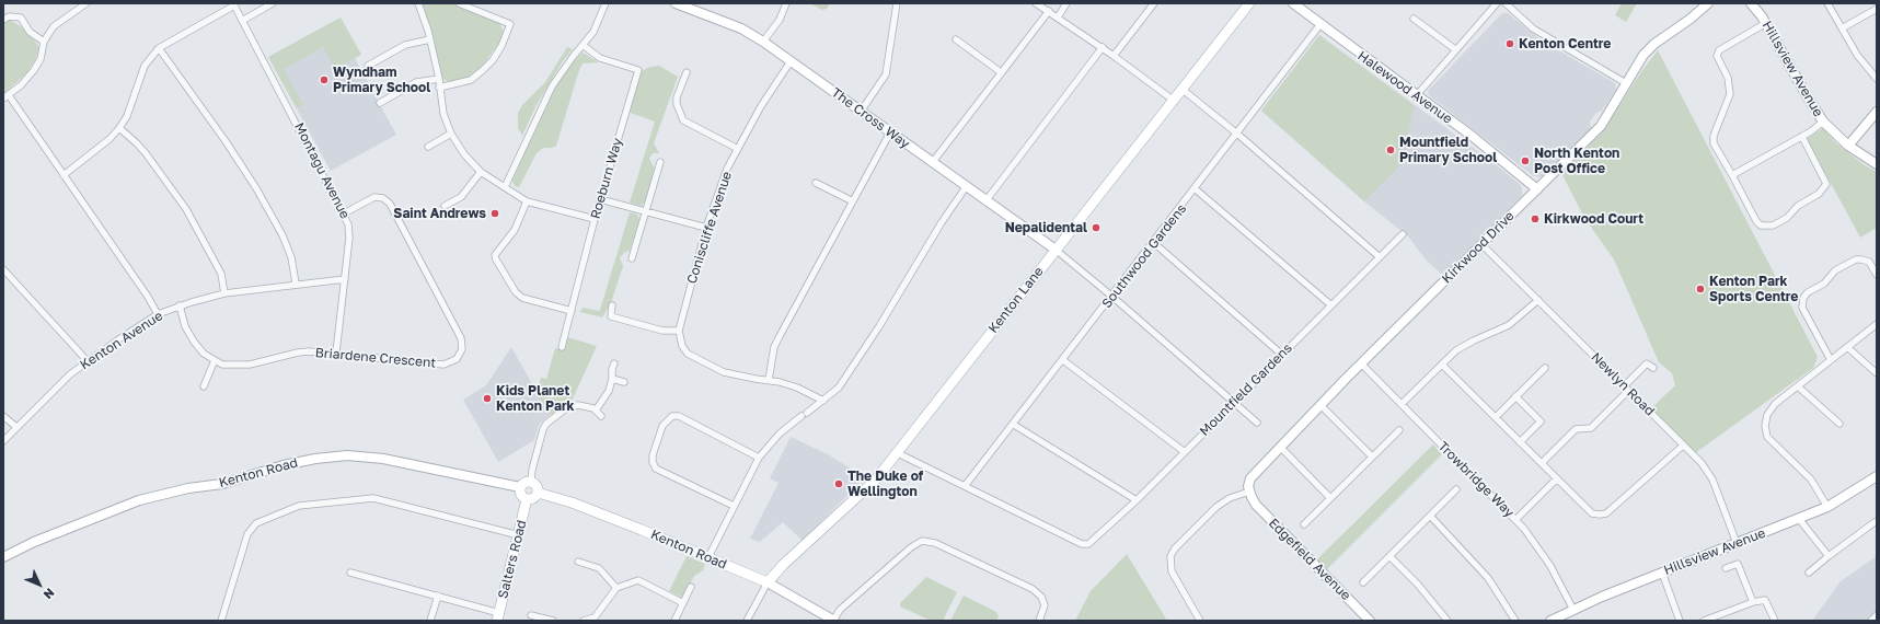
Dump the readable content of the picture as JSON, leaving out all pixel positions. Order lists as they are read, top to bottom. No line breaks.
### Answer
{"streets":{"main road":["Kenton Lane","Kenton Road","Salters Road"],"street":["Hillsview Avenue","Halewood Avenue","The Cross Way","Montagu Avenue","Roeburn Way","Coniscliffe Avenue","Kirkwood Drive","Southwood Gardens","Kenton Avenue","Briardene Crescent","Newlyn Road","Mountfield Gardens","Trowbridge Way","Edgefield Avenue"]},"crossings":[["Hillsview Avenue","Newlyn Road"],["Hillsview Avenue","Trowbridge Way"],["Halewood Avenue","Kirkwood Drive"],["Halewood Avenue","Southwood Gardens"],["The Cross Way","Coniscliffe Avenue"],["The Cross Way","Kenton Lane"],["Montagu Avenue","Kenton Avenue"],["Montagu Avenue","Briardene Crescent"],["Kirkwood Drive","Newlyn Road"],["Kirkwood Drive","Trowbridge Way"],["Kirkwood Drive","Edgefield Avenue"],["Southwood Gardens","Mountfield Gardens"],["Kenton Lane","Kenton Road"],["Kenton Road","Salters Road"]],"places":["Kenton Centre","Wyndham Primary School","Mountfield Primary School","North Kenton Post Office","Saint Andrews","Kirkwood Court","Nepalidental","Kenton Park Sports Centre","Kids Planet Kenton Park","The Duke of Wellington"],"north":"bottom right"}
